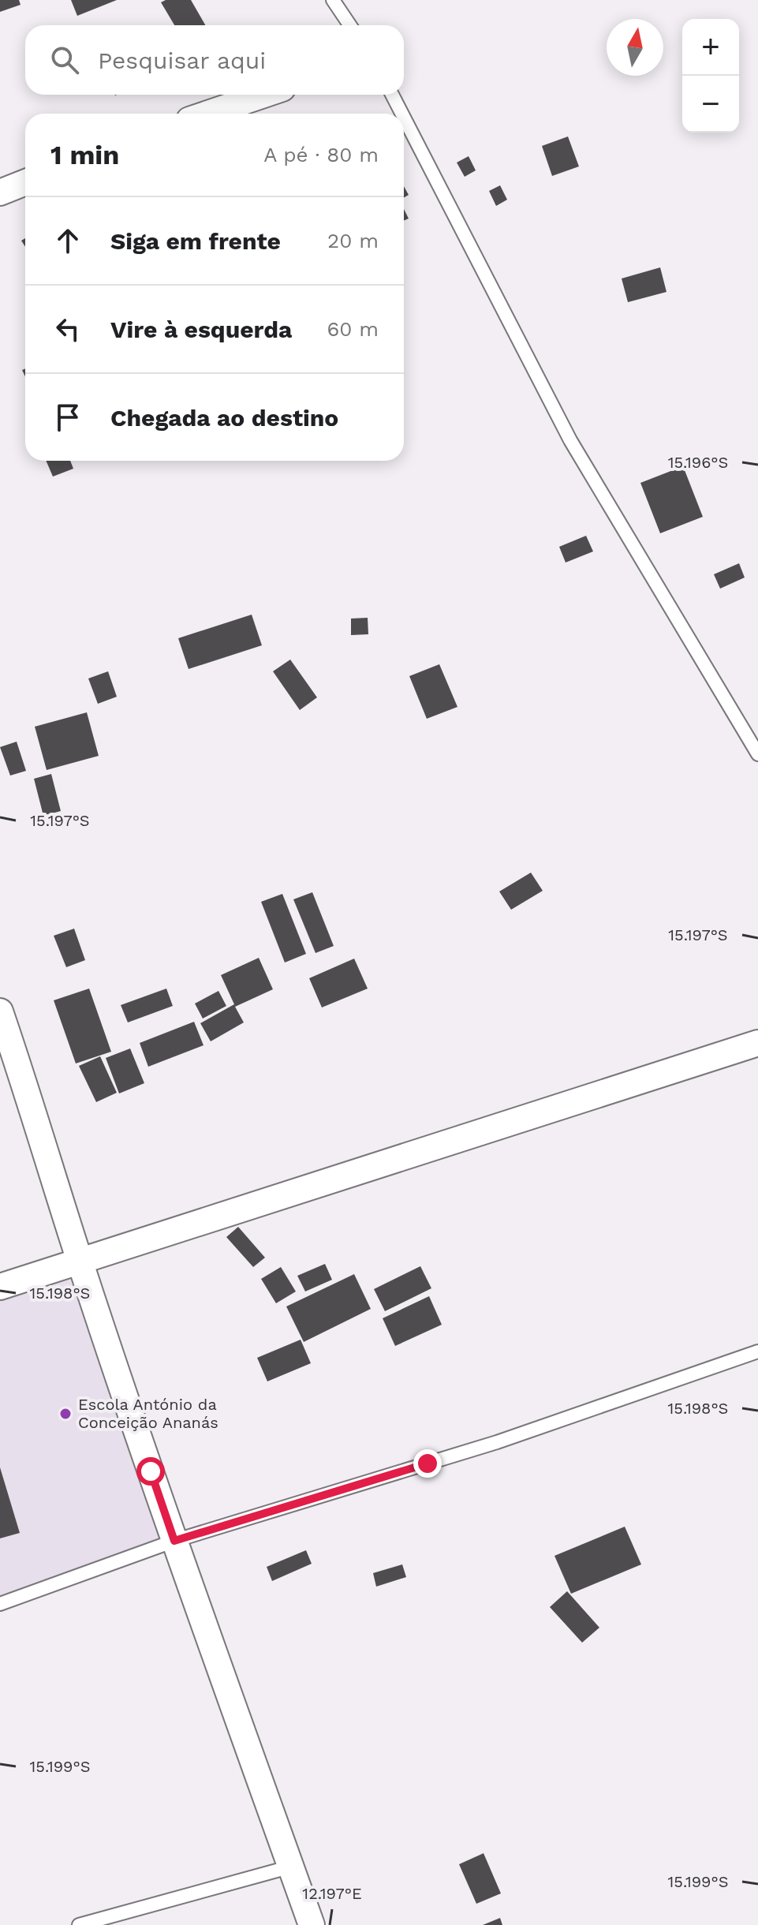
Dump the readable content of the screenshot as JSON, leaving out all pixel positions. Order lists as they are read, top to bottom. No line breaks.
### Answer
{"places":["Escola António da Conceição Ananás"],"north":"top","page":{"map_buttons":["+","−"],"search":"Pesquisar aqui","heading":["1 min","A pé · 80 m"],"list":[["Siga em frente","20 m"],["Vire à esquerda","60 m"],"Chegada ao destino"]},"coordinates":["15.196°S","15.197°S","15.198°S","15.199°S","12.197°E"]}
